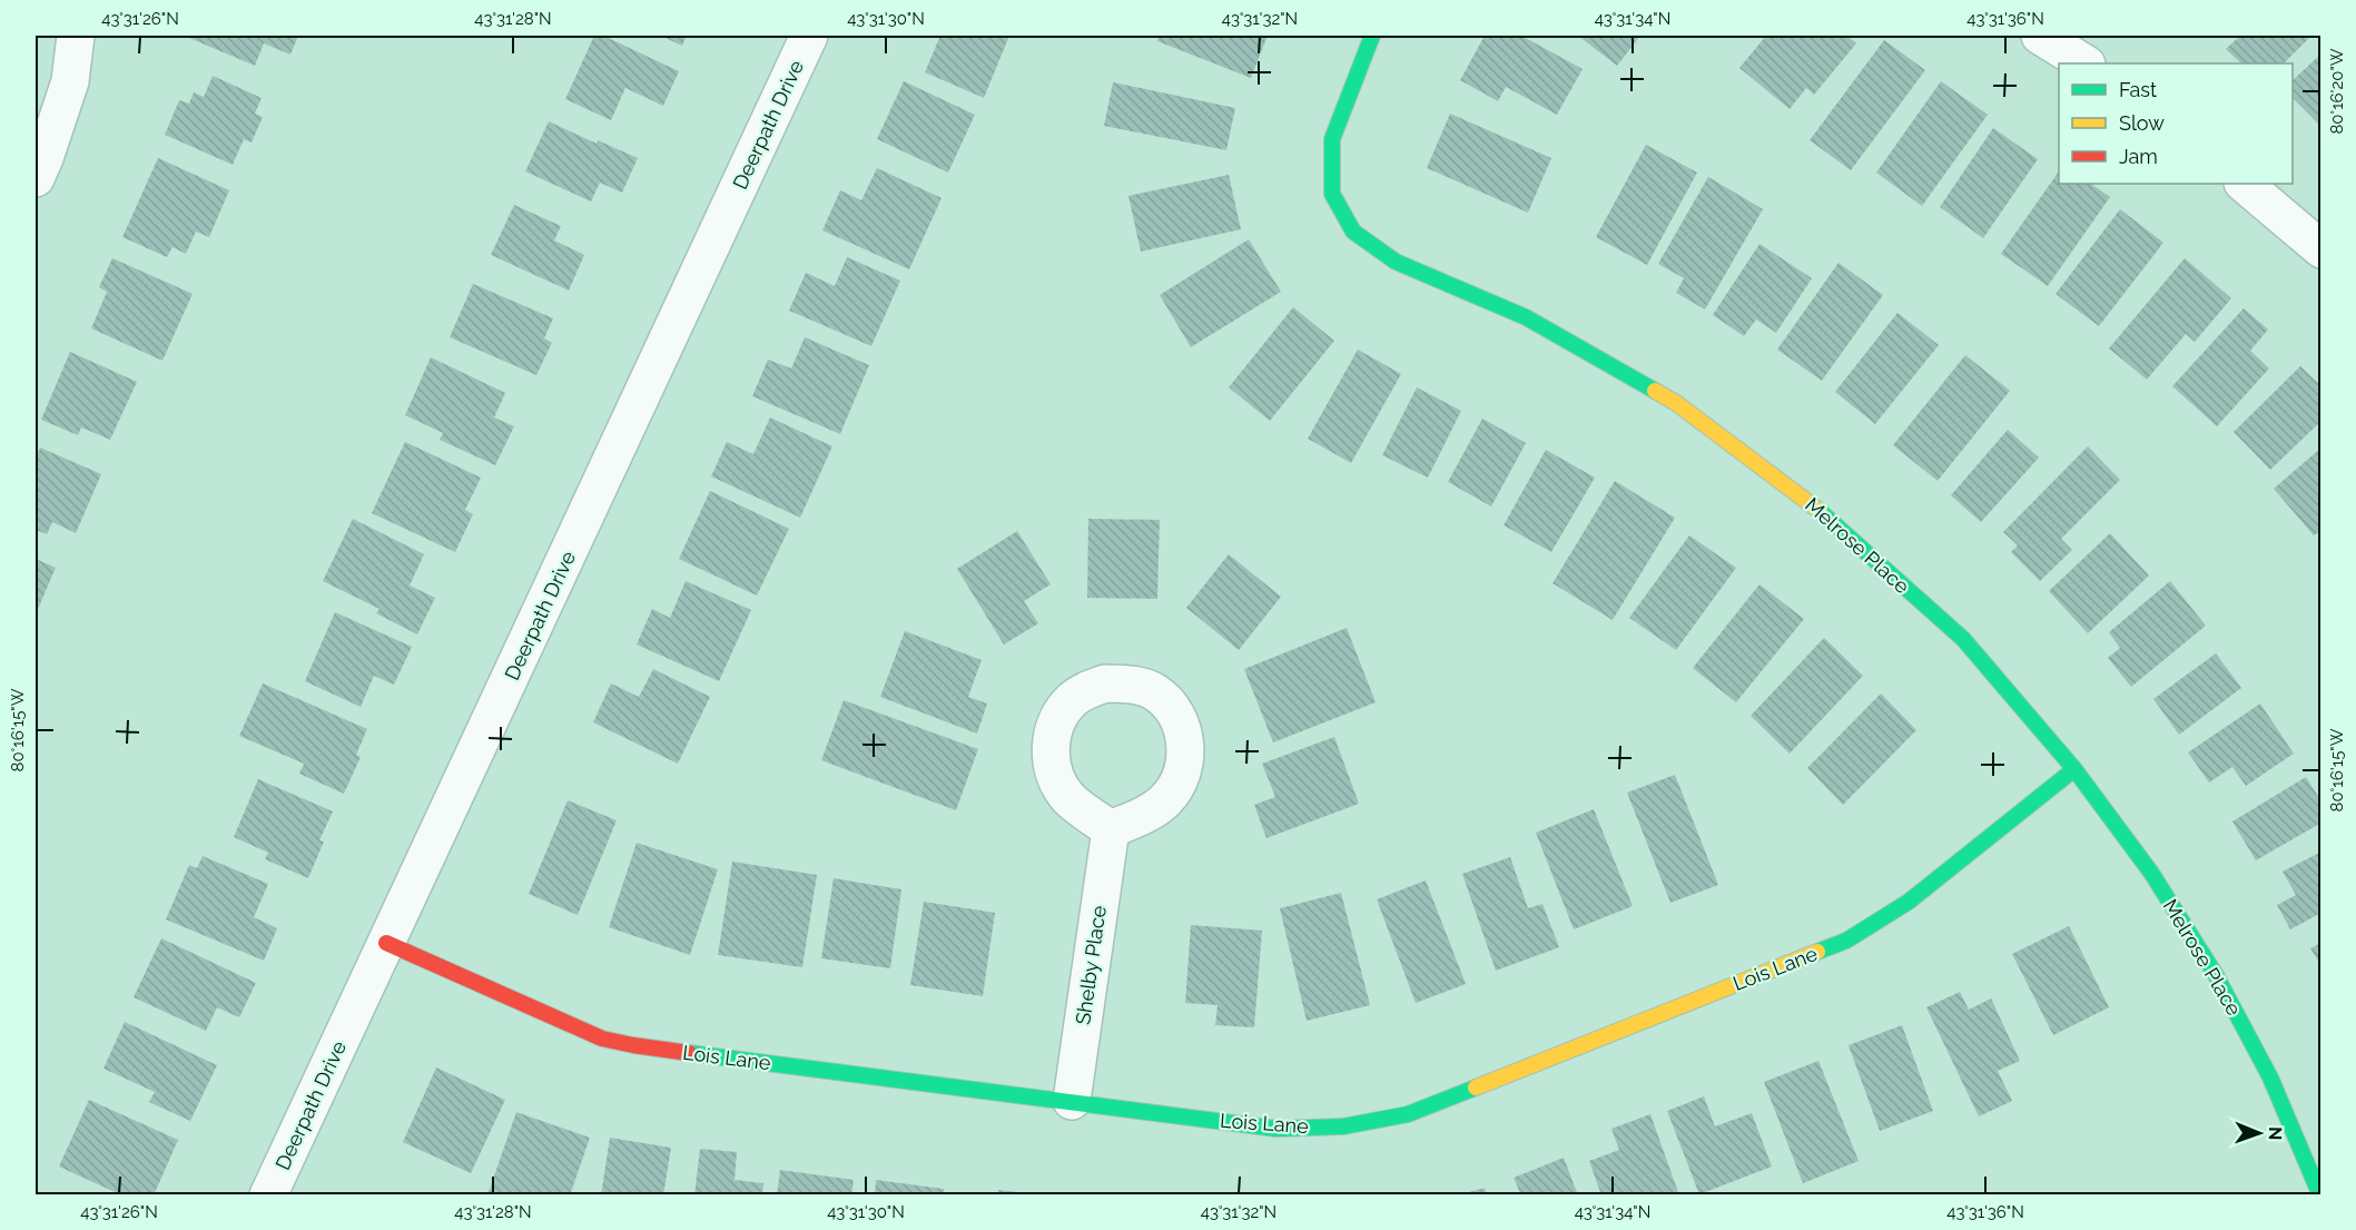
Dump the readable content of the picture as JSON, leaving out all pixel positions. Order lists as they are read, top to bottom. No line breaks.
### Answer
{"streets":{"street":["Deerpath Drive","Melrose Place","Shelby Place","Lois Lane"]},"crossings":[["Deerpath Drive","Lois Lane"],["Melrose Place","Lois Lane"],["Shelby Place","Lois Lane"]],"legend":["Fast","Slow","Jam"],"north":"right","coordinates":["43°31'26\"N","43°31'28\"N","43°31'30\"N","43°31'32\"N","43°31'34\"N","43°31'36\"N","80°16'20\"W","80°16'15\"W"]}
